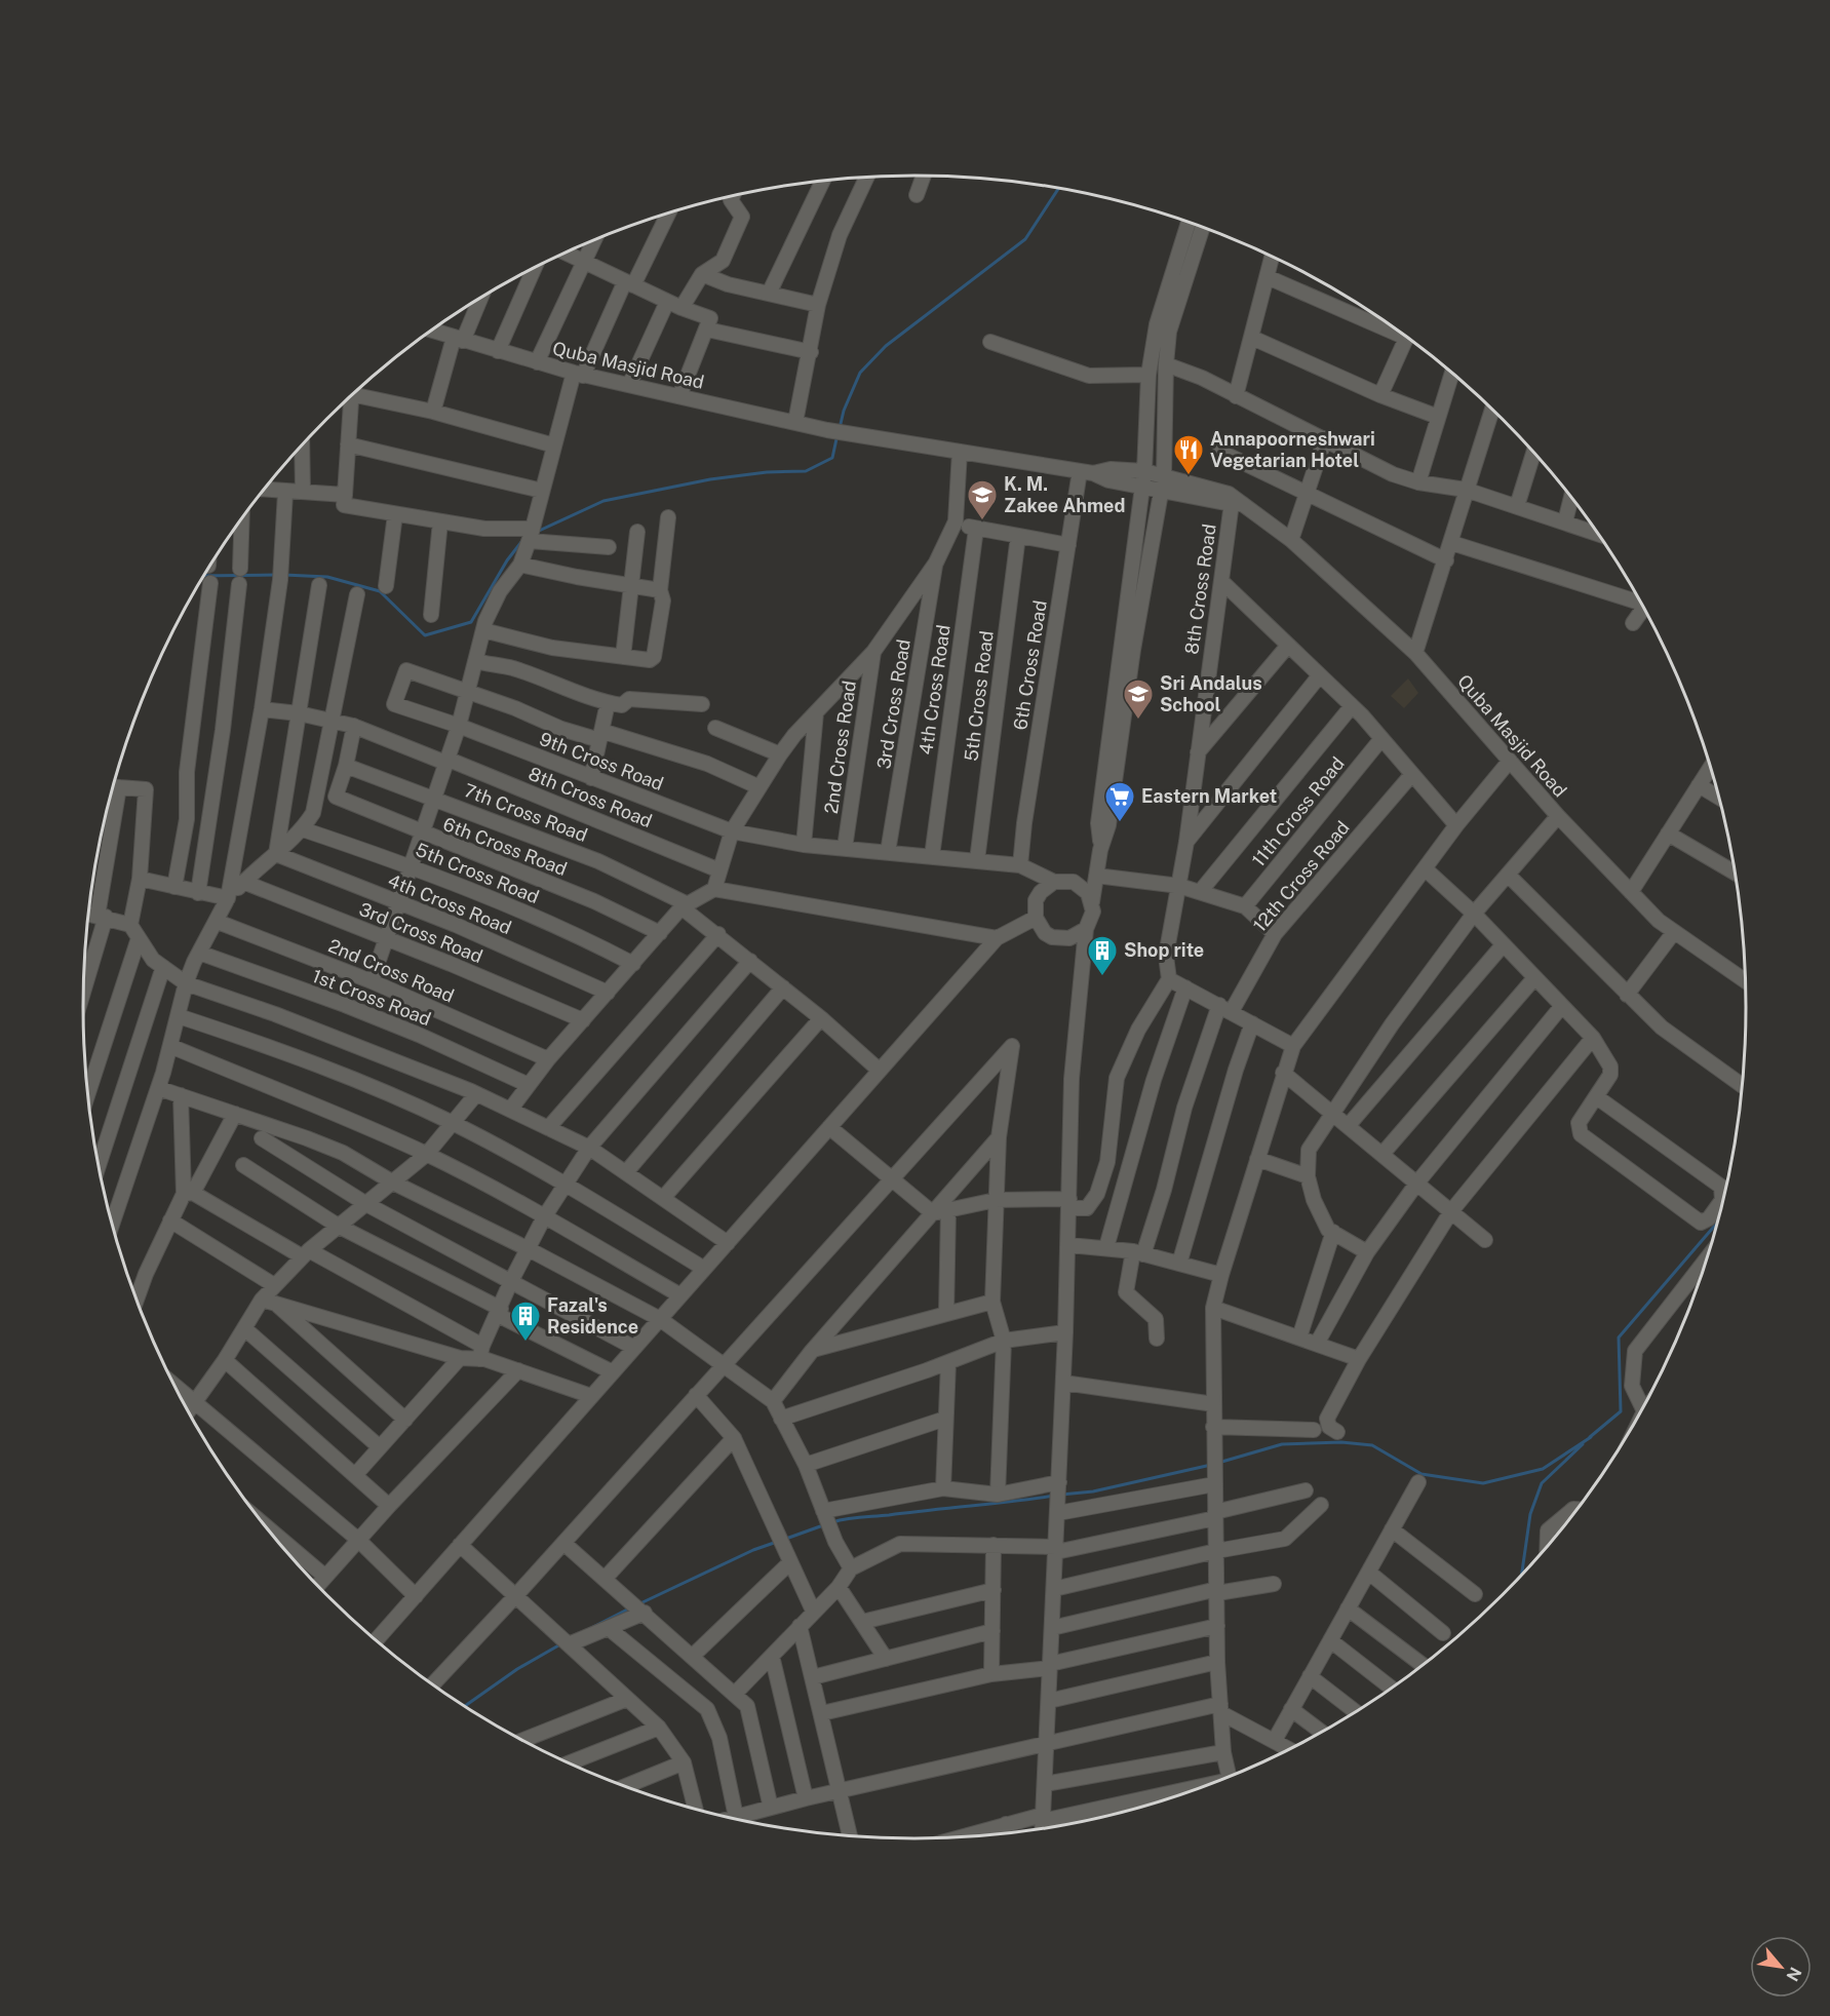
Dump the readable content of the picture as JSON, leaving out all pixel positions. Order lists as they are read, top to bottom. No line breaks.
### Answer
{"streets":{"street":["Quba Masjid Road","8th Cross Road","6th Cross Road","4th Cross Road","5th Cross Road","3rd Cross Road","2nd Cross Road","9th Cross Road","11th Cross Road","7th Cross Road","12th Cross Road","1st Cross Road"]},"crossings":[["Quba Masjid Road","8th Cross Road"],["Quba Masjid Road","6th Cross Road"],["6th Cross Road","9th Cross Road"],["6th Cross Road","7th Cross Road"],["4th Cross Road","9th Cross Road"],["5th Cross Road","9th Cross Road"],["3rd Cross Road","9th Cross Road"],["2nd Cross Road","9th Cross Road"]],"places":{"restaurant":["Annapoorneshwari Vegetarian Hotel"],"school or university":["K. M. Zakee Ahmed","Sri Andalus School"],"supermarket":["Eastern Market"],"building":["Shop rite","Fazal's Residence"]},"north":"bottom right"}
